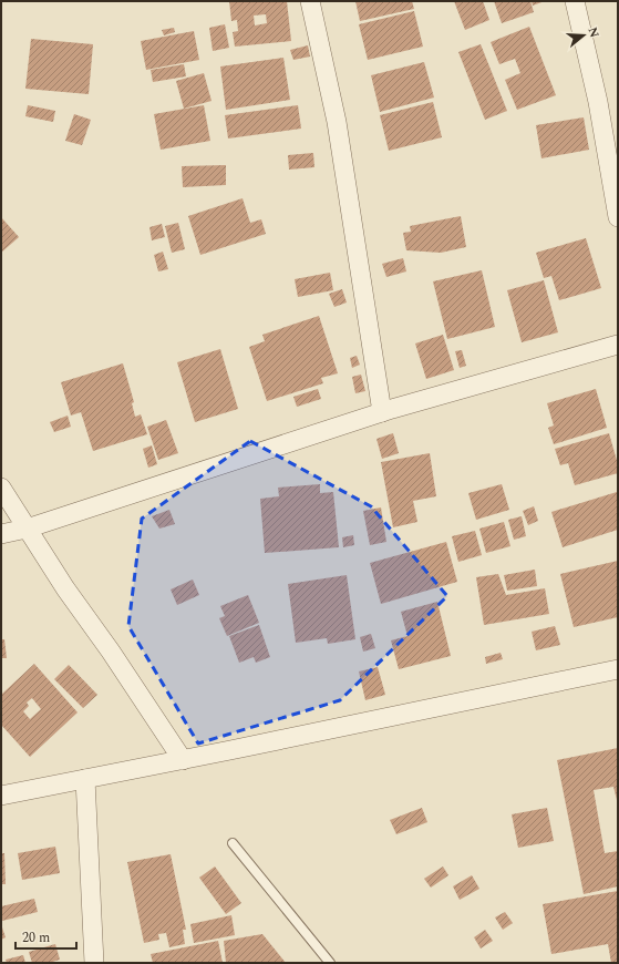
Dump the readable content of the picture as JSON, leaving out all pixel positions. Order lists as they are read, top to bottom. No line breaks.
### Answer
{"scale_bar":"20 m","north":"right"}
